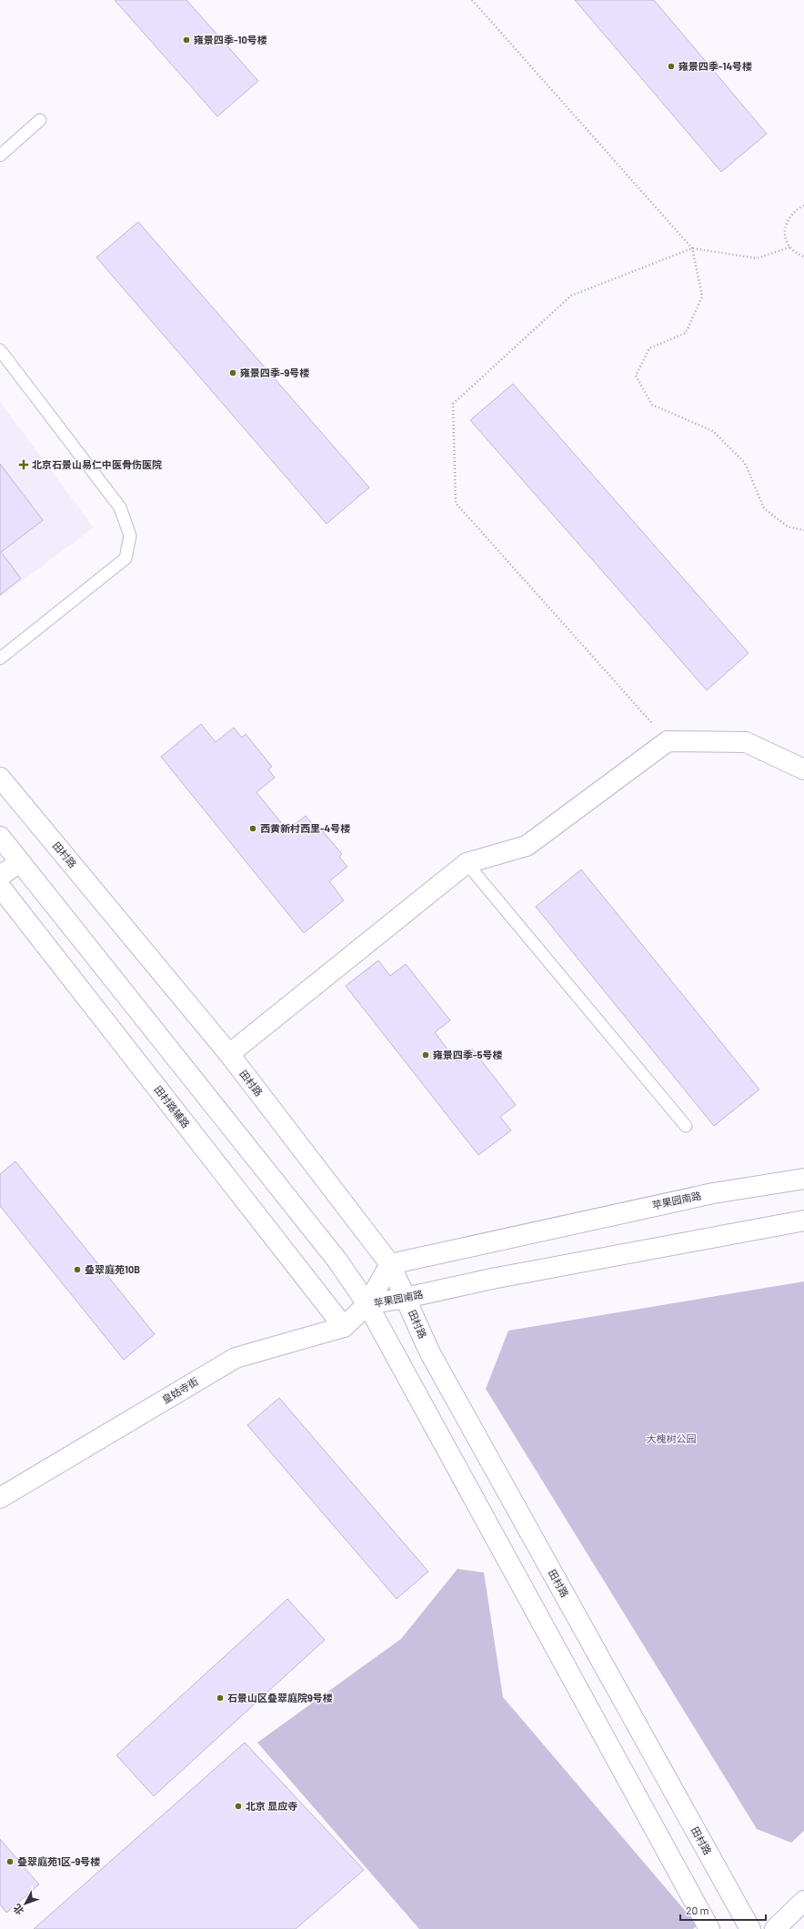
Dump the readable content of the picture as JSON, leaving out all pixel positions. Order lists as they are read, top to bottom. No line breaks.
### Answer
{"streets":{"main road":["田村路","田村路辅路","苹果园南路","皇姑寺街"]},"crossings":[["田村路","苹果园南路"],["田村路辅路","皇姑寺街"],["苹果园南路","皇姑寺街"]],"parks":["大槐树公园"],"places":{"other":["雍景四季-10号楼","雍景四季-14号楼","雍景四季-9号楼","西黄新村西里-4号楼","雍景四季-5号楼","叠翠庭苑10B","石景山区叠翠庭院9号楼","北京 显应寺","叠翠庭苑1区-9号楼"],"health":["北京石景山易仁中医骨伤医院"]},"scale_bar":"20 m","north":"bottom left"}
